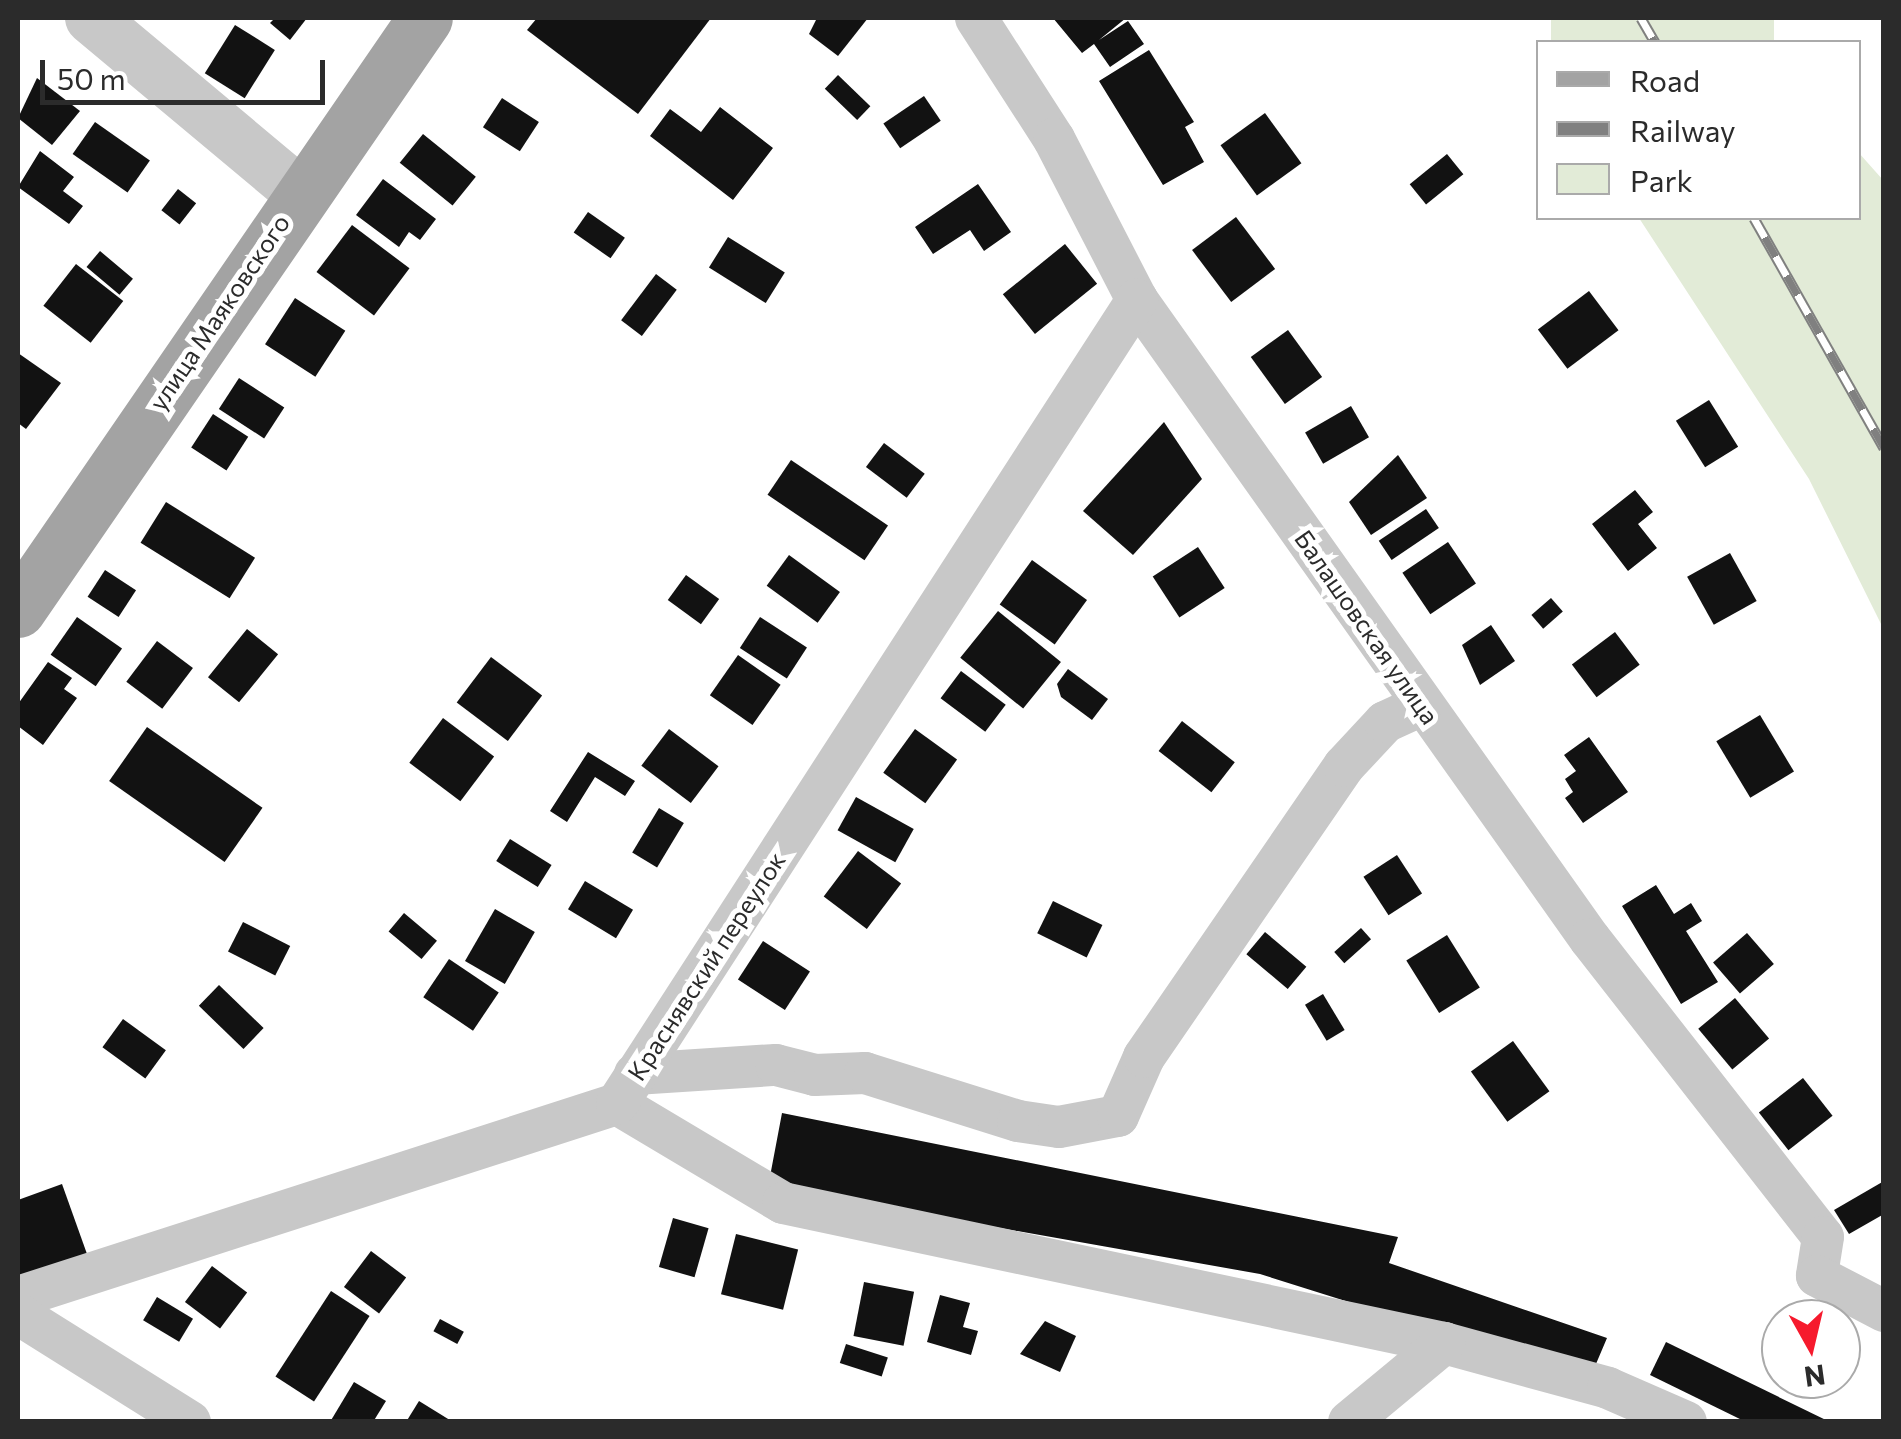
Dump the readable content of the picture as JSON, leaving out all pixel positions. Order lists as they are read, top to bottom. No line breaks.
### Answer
{"streets":{"main road":["улица Маяковского"],"street":["Балашовская улица","Краснявский переулок"]},"crossings":[["Балашовская улица","Краснявский переулок"]],"legend":["Road","Railway","Park"],"scale_bar":"50 m","north":"bottom"}
